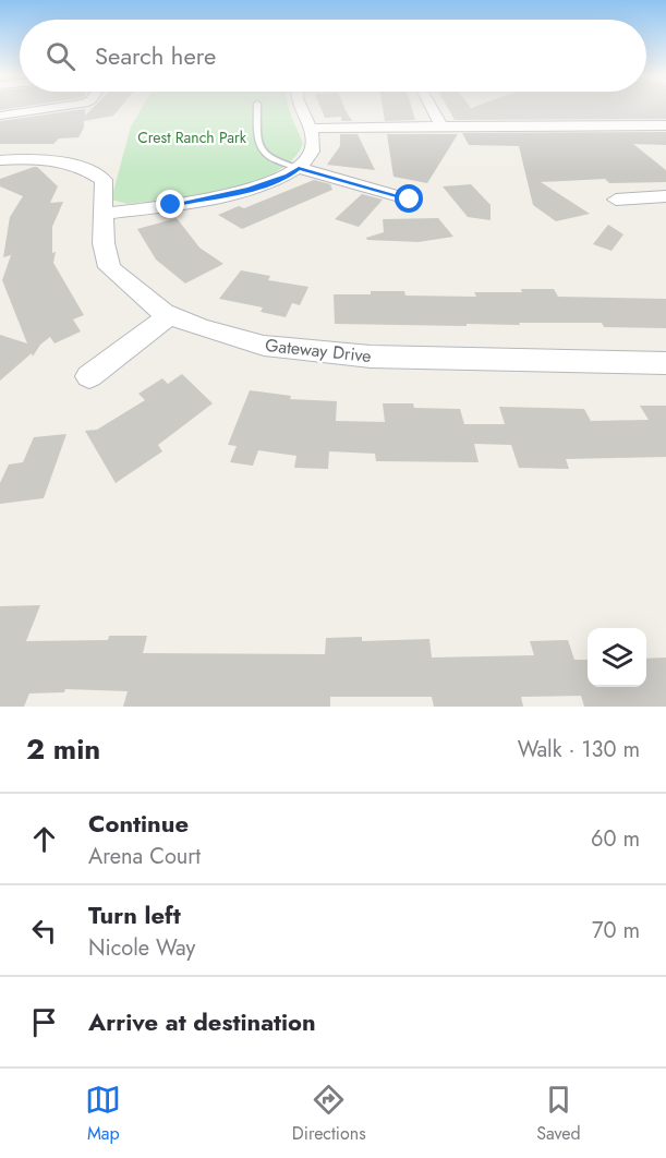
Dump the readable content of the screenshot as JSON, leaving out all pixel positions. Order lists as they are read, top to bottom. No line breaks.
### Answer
{"streets":{"street":["Gateway Drive"]},"parks":["Crest Ranch Park"],"page":{"search":"Search here","heading":["2 min","Walk · 130 m"],"list":[["Continue","Arena Court","60 m"],["Turn left","Nicole Way","70 m"],"Arrive at destination"],"nav":["Map","Directions","Saved"]}}
